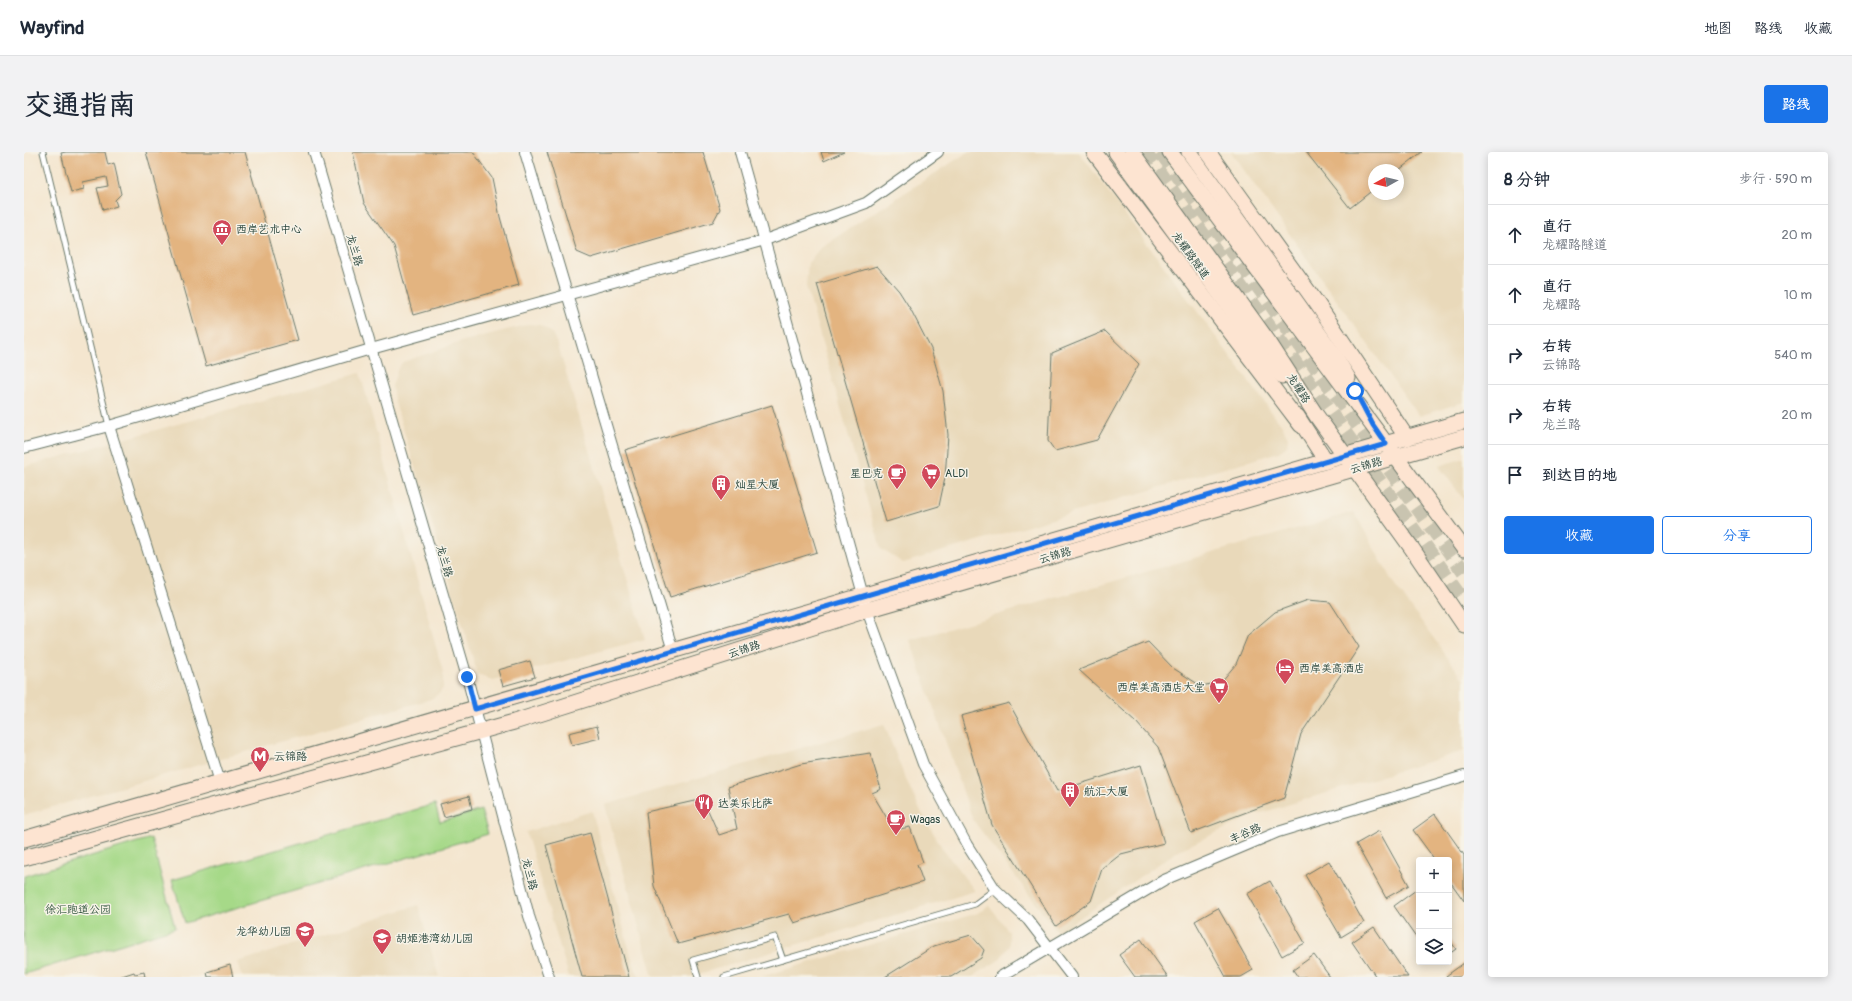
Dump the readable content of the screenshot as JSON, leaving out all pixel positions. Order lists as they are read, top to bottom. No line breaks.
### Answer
{"streets":{"main road":["龙耀路隧道","龙耀路","云锦路"],"street":["龙兰路","丰谷路"]},"crossings":[["龙兰路","云锦路"],["龙耀路隧道","龙耀路"],["龙耀路隧道","云锦路"],["龙耀路","云锦路"]],"parks":["徐汇跑道公园"],"places":{"museum":["西岸艺术中心"],"cafe":["星巴克","Wagas"],"supermarket":["ALDI","西岸美高酒店大堂"],"building":["灿星大厦","航汇大厦"],"hotel":["西岸美高酒店"],"metro station":["云锦路"],"restaurant":["达美乐比萨"],"school or university":["龙华幼儿园","胡姬港湾幼儿园"]},"north":"left","page":{"header":"Wayfind","nav":["地图","路线","收藏"],"title":"交通指南","buttons":["路线",["收藏","分享"]],"heading":["8 分钟","步行 · 590 m"],"list":[["直行","龙耀路隧道","20 m"],["直行","龙耀路","10 m"],["右转","云锦路","540 m"],["右转","龙兰路","20 m"],"到达目的地"],"map_buttons":["+","−"]}}
